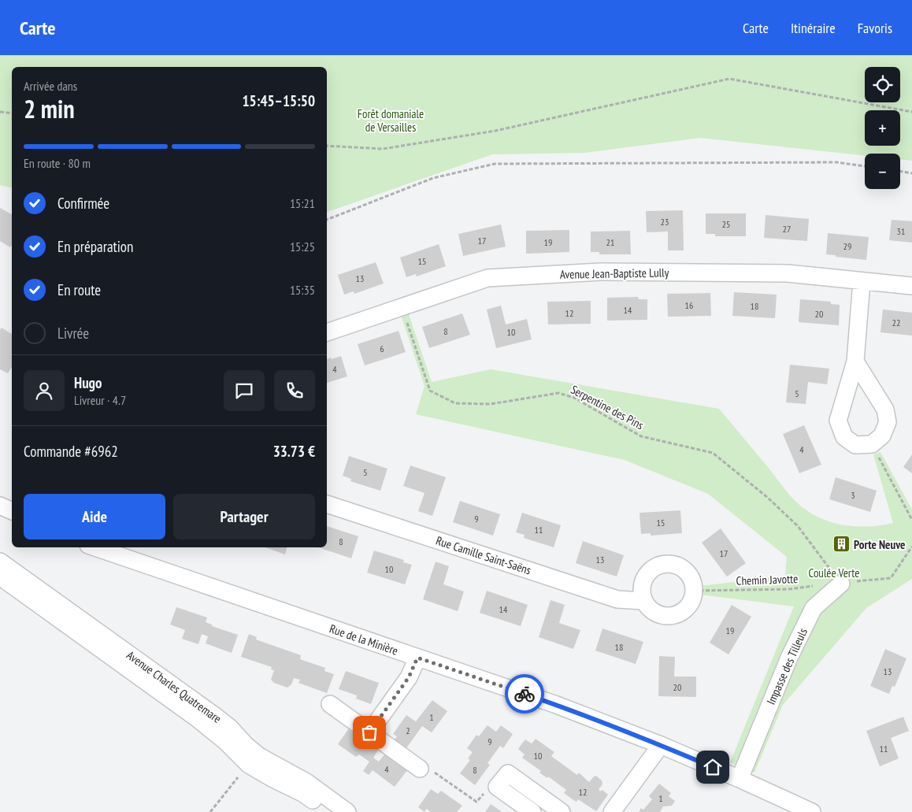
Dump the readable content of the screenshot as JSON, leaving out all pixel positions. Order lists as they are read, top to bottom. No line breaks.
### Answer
{"streets":{"street":["Avenue Jean-Baptiste Lully","Rue Camille Saint-Saëns","Rue de la Minière","Impasse des Tilleuls","Avenue Charles Quatremare"],"path":["Serpentine des Pins","Chemin Javotte"]},"crossings":[["Avenue Jean-Baptiste Lully","Serpentine des Pins"],["Serpentine des Pins","Chemin Javotte"],["Serpentine des Pins","Impasse des Tilleuls"],["Rue Camille Saint-Saëns","Chemin Javotte"],["Chemin Javotte","Impasse des Tilleuls"],["Rue de la Minière","Impasse des Tilleuls"]],"parks":["Forêt domaniale de Versailles","Coulée Verte"],"places":{"building":["Porte Neuve"]},"house_numbers":["23","25","27","31","17","19","21","29","15","13","16","18","14","12","20","22","8","10","6","4","5","4","5","3","9","15","11","8","17","13","10","14","19","18","13","20","1","2","9","11","10","4","8","12","1"],"page":{"header":"Carte","nav":["Carte","Itinéraire","Favoris"],"map_buttons":["+","−"],"heading":["2 min","Arrivée dans","15:45–15:50"],"panel":["Hugo","Livreur · 4.7","Commande #6962","33.73 €"],"bar":"En route · 80 m","list":[["Confirmée","15:21"],["En préparation","15:25"],["En route","15:35"],"Livrée"],"buttons":["Aide","Partager"]}}
